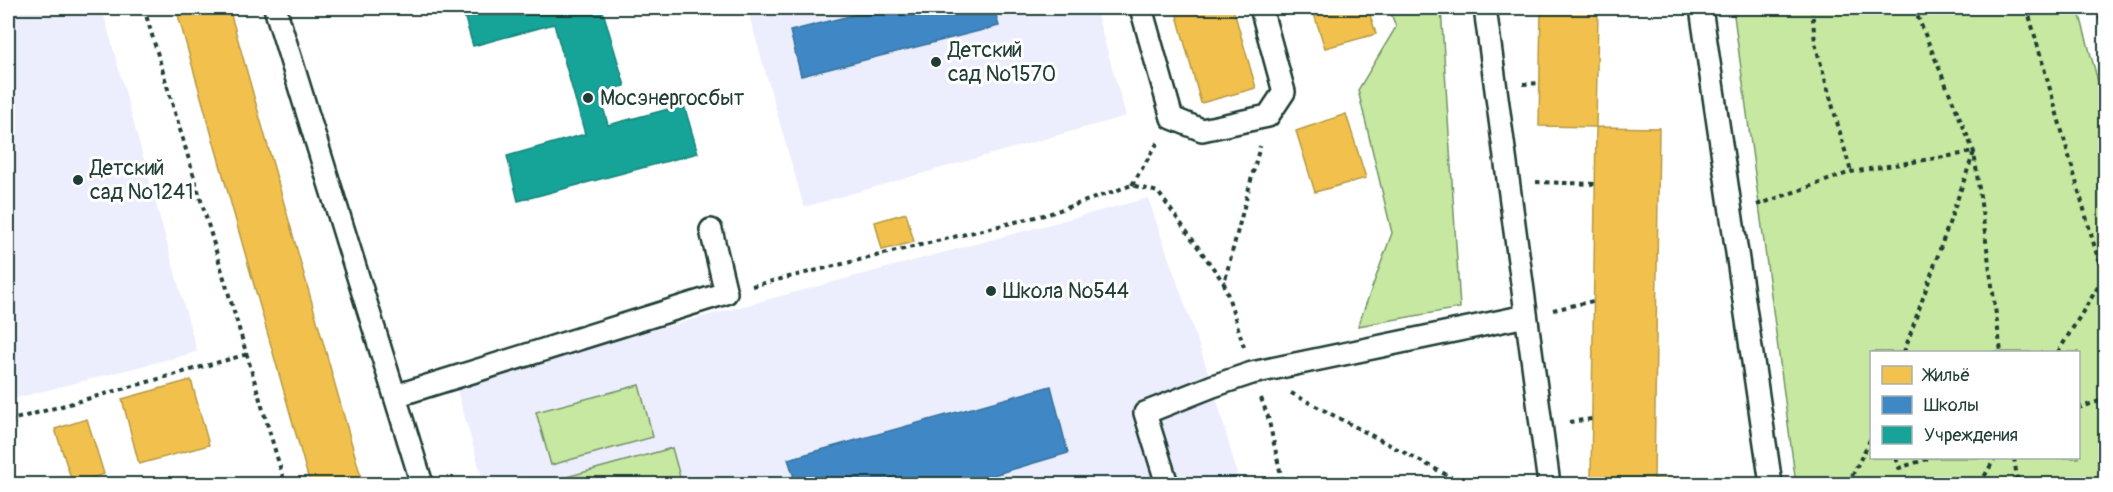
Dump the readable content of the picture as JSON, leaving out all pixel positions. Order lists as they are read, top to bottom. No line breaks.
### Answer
{"places":["Детский сад №1570","Мосэнергосбыт","Детский сад №1241","Школа №544"],"legend":["Жильё","Школы","Учреждения"]}
